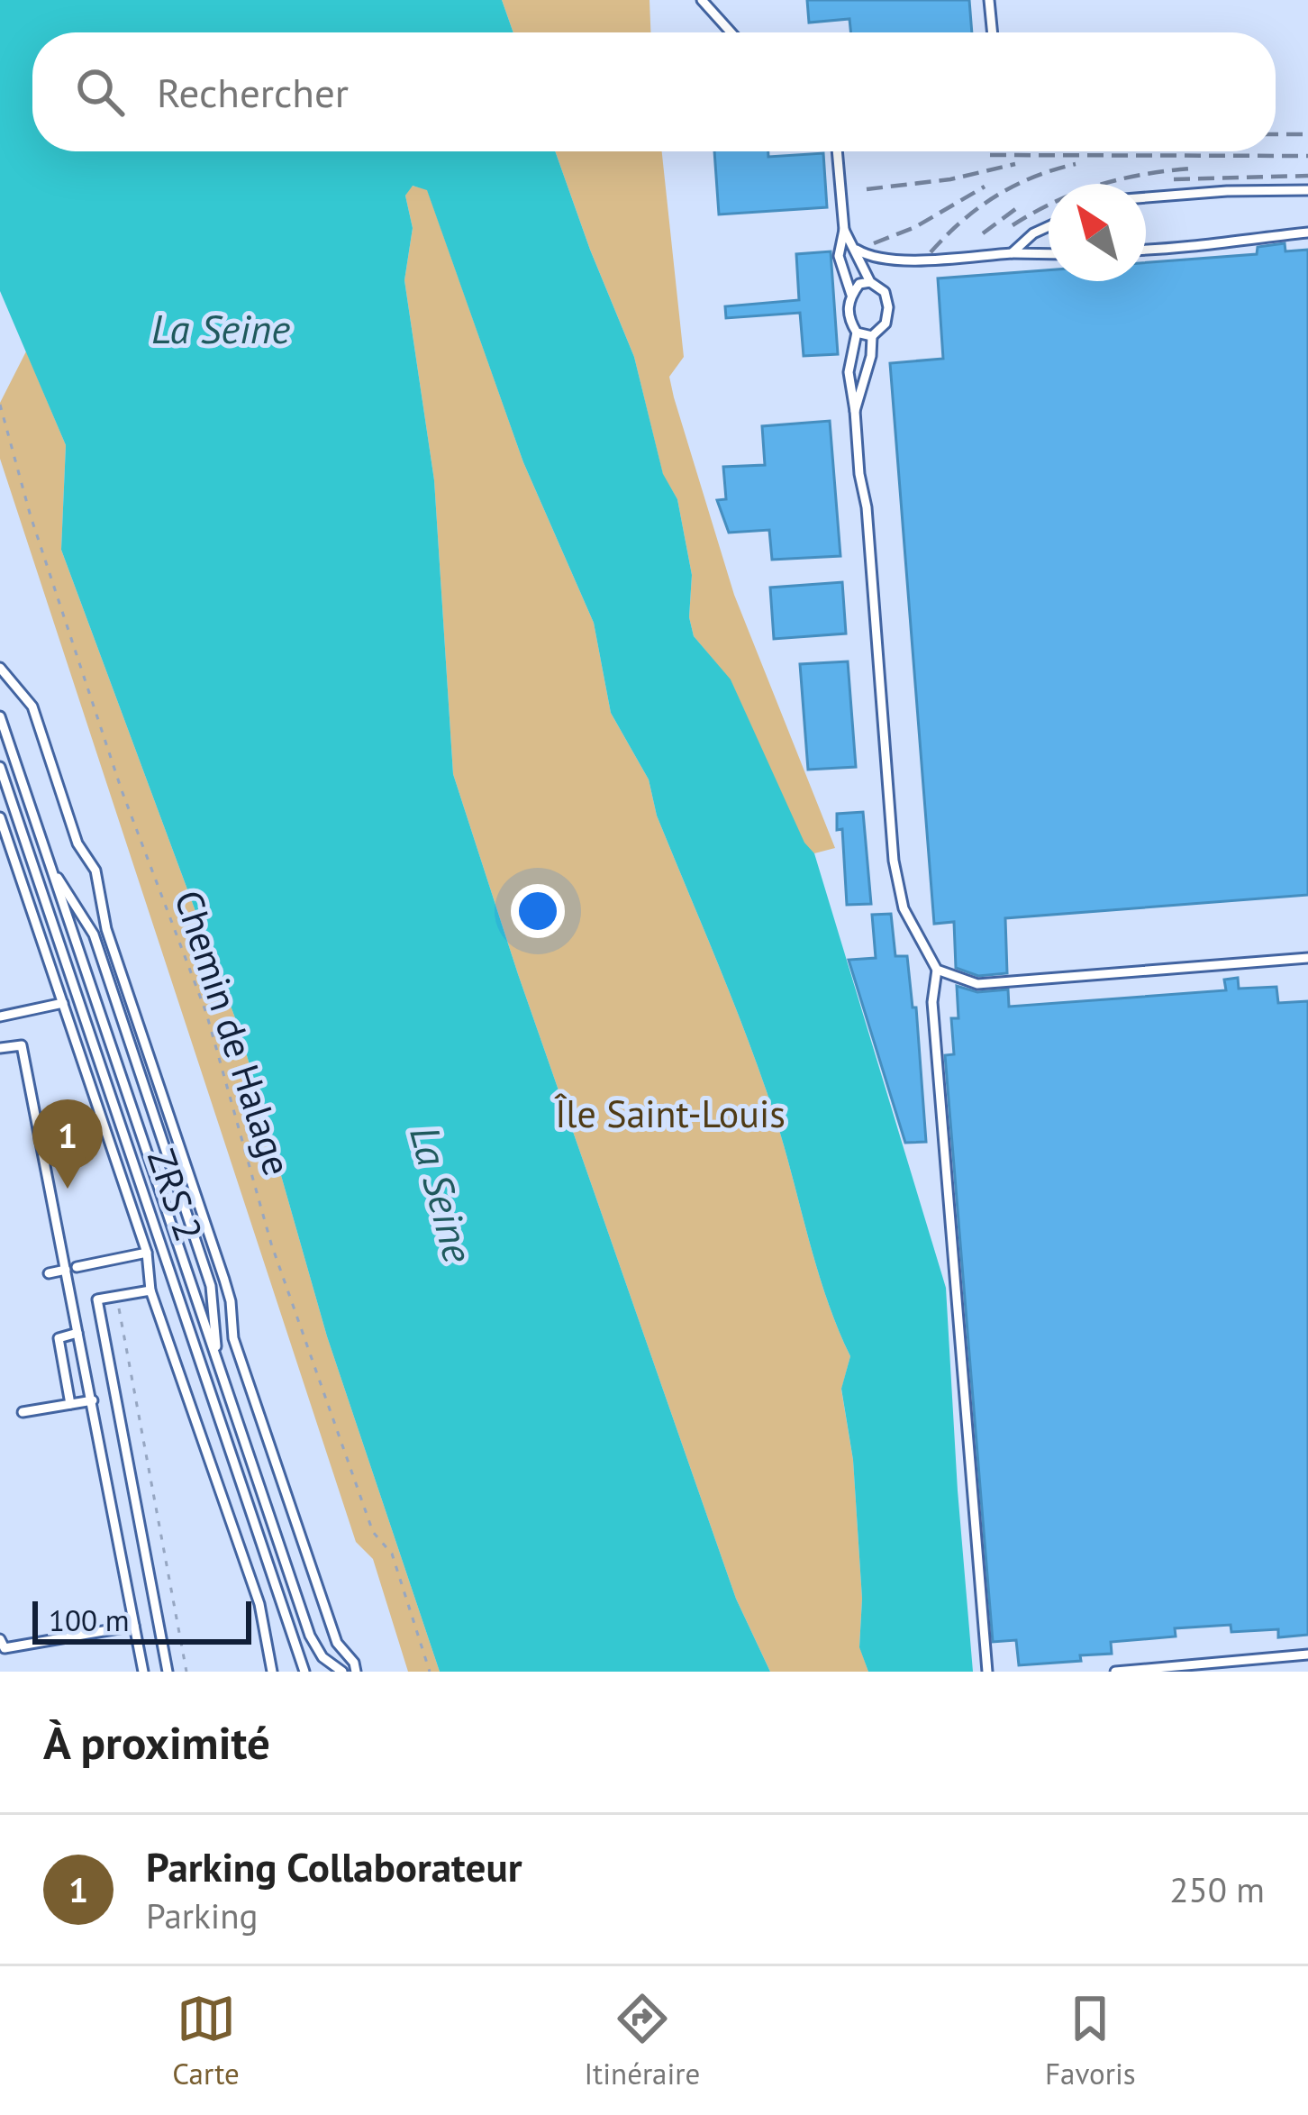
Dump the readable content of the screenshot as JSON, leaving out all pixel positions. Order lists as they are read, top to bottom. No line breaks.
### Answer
{"streets":{"lane":["ZRS 2"],"path":["Chemin de Halage"]},"water":["La Seine"],"parks":["Île Saint-Louis"],"scale_bar":"100 m","north":"top left","page":{"search":"Rechercher","pins":"1","scale":"100 m","heading":"À proximité","list":[{"mark":"1","name":"Parking Collaborateur","note":"Parking","value":"250 m"}],"nav":["Carte","Itinéraire","Favoris"]}}
